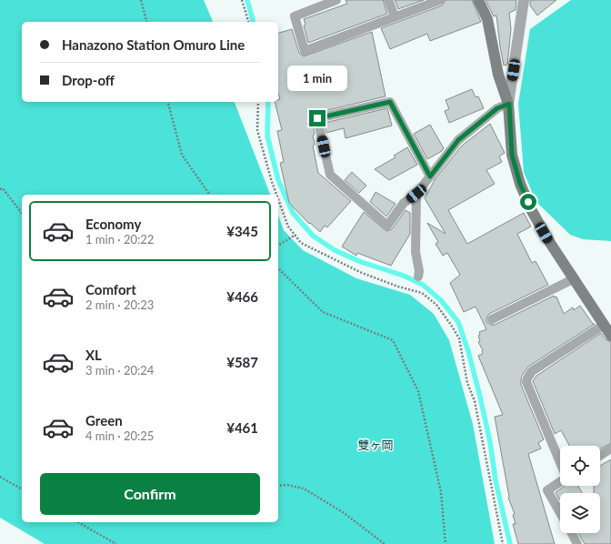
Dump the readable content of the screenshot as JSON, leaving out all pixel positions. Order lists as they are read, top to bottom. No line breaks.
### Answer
{"parks":["雙ヶ岡"],"page":{"banner":["Hanazono Station Omuro Line","Drop-off"],"bubble":"1 min","list":[{"name":"Economy","note":"1 min · 20:22","value":"¥345"},{"name":"Comfort","note":"2 min · 20:23","value":"¥466"},{"name":"XL","note":"3 min · 20:24","value":"¥587"},{"name":"Green","note":"4 min · 20:25","value":"¥461"}],"buttons":"Confirm"}}
